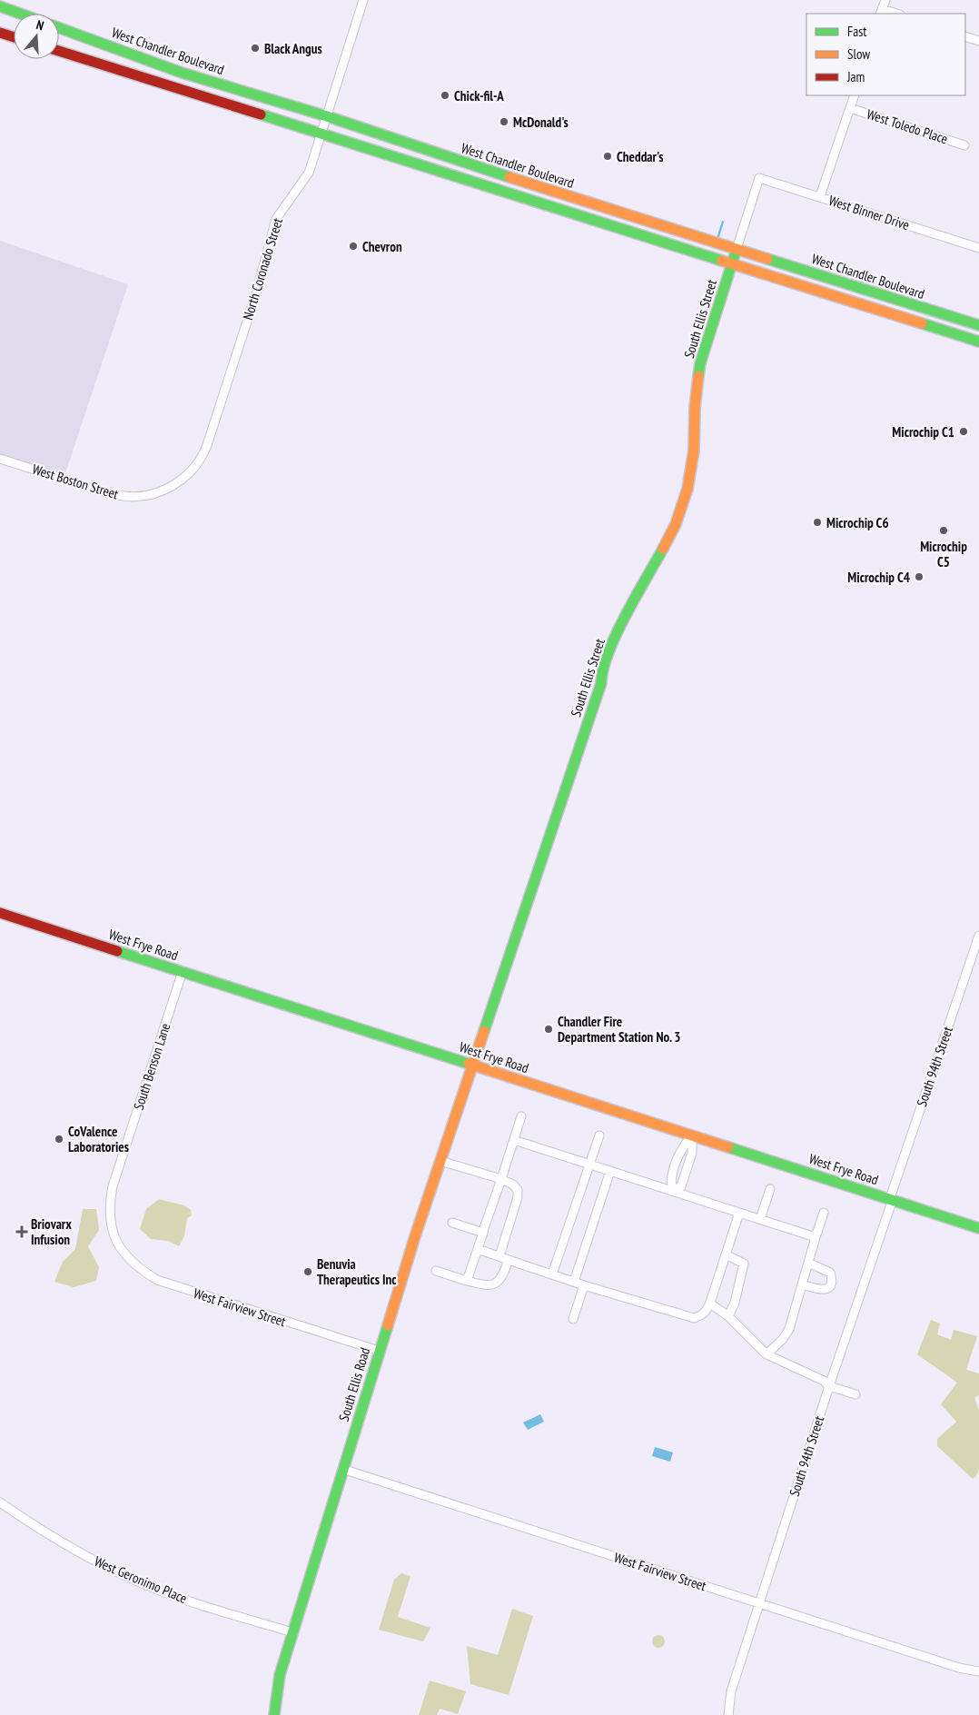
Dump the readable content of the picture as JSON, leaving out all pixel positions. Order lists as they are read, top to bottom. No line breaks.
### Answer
{"streets":{"street":["West Chandler Boulevard","West Toledo Place","West Binner Drive","North Coronado Street","South Ellis Street","West Boston Street","West Frye Road","South Benson Lane","South 94th Street","West Fairview Street","South Ellis Road","West Geronimo Place"]},"crossings":[["West Chandler Boulevard","West Binner Drive"],["West Chandler Boulevard","North Coronado Street"],["West Chandler Boulevard","South Ellis Street"],["West Binner Drive","South Ellis Street"],["North Coronado Street","West Boston Street"],["South Ellis Street","West Frye Road"],["South Ellis Street","South Ellis Road"],["West Frye Road","South Benson Lane"],["West Frye Road","South 94th Street"],["West Frye Road","South Ellis Road"],["South Benson Lane","West Fairview Street"],["South 94th Street","West Fairview Street"],["West Fairview Street","South Ellis Road"],["South Ellis Road","West Geronimo Place"]],"places":{"other":["Black Angus","Chick-fil-A","McDonald's","Cheddar's","Chevron","Microchip C1","Microchip C6","Microchip C5","Microchip C4","Chandler Fire Department Station No. 3","CoValence Laboratories","Benuvia Therapeutics Inc"],"health":["Briovarx Infusion"]},"legend":["Fast","Slow","Jam"],"north":"top"}
